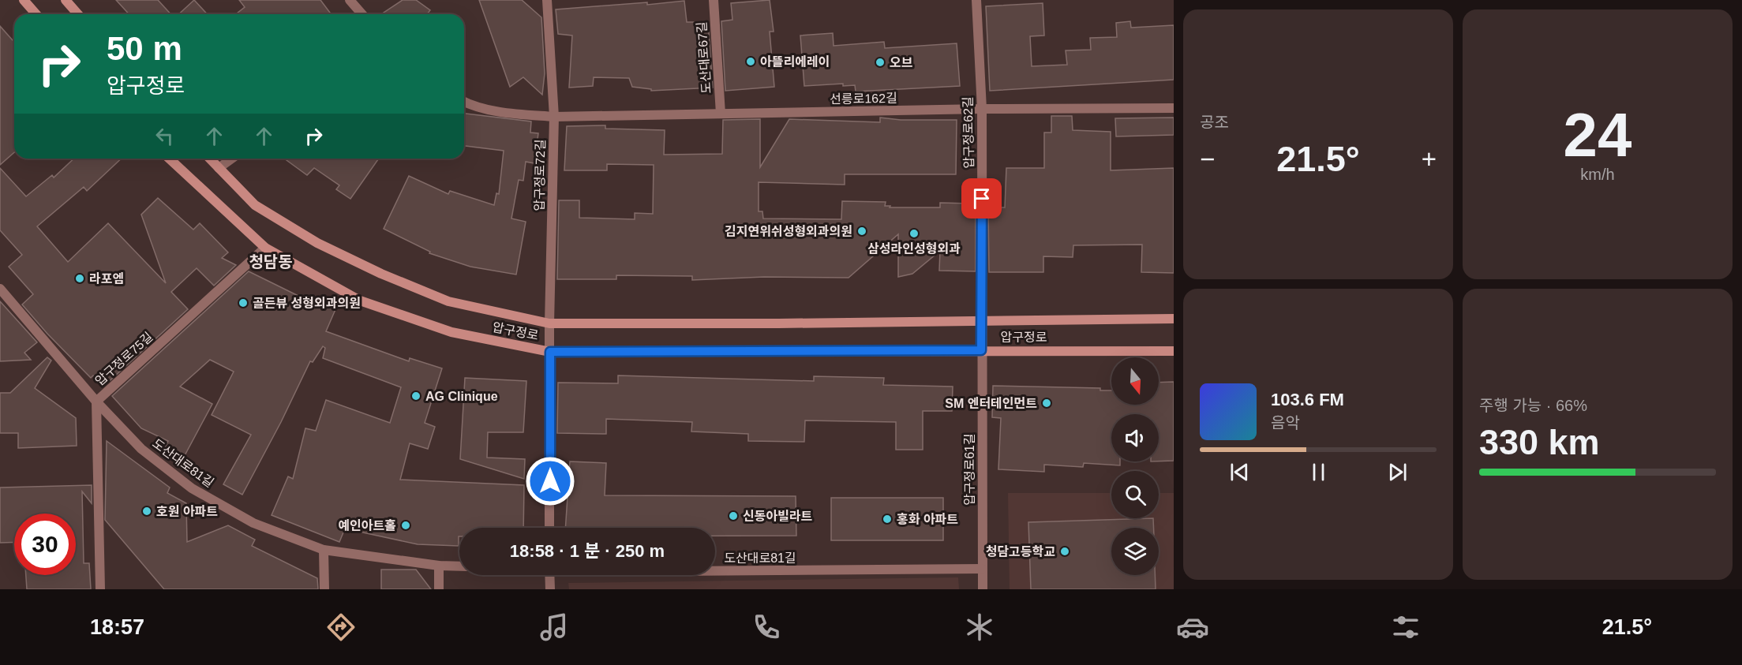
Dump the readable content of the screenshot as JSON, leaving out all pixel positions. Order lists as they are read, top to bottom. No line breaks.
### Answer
{"streets":{"main road":["압구정로"],"street":["도산대로67길","선릉로162길","압구정로62길","압구정로72길","압구정로75길","도산대로81길","압구정로61길"]},"crossings":[["도산대로67길","선릉로162길"],["선릉로162길","압구정로62길"],["선릉로162길","압구정로72길"],["압구정로62길","압구정로"],["압구정로62길","압구정로61길"],["압구정로72길","압구정로"],["압구정로","압구정로75길"],["압구정로","압구정로61길"],["압구정로75길","도산대로81길"],["도산대로81길","압구정로61길"]],"districts":["청담동"],"places":["아뜰리에레이","오브","김지연위쉬성형외과의원","삼성라인성형외과","라포엠","골든뷰 성형외과의원","AG Clinique","SM 엔터테인먼트","호원 아파트","신동아빌라트","홍화 아파트","예인아트홀","청담고등학교"],"north":"bottom","page":{"tile":["공조",["24","km/h"],["주행 가능 · 66%","330 km"]],"turn":["50 m","압구정로"],"heat":["−","21.5°","+"],"song":["103.6 FM","음악"],"limit":"30","trip":"18:58 · 1 분 · 250 m","tabs":["18:57","21.5°"]}}
